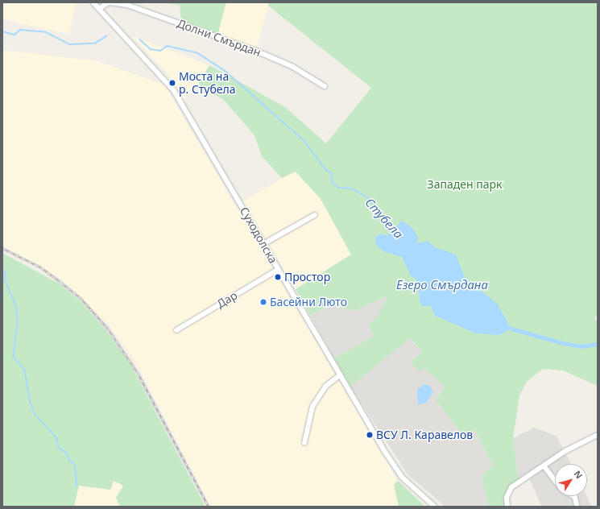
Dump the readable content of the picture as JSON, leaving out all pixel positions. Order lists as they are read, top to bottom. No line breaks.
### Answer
{"streets":{"street":["Долни Смърдан","Суходолска","Дар"]},"crossings":[["Долни Смърдан","Суходолска"],["Суходолска","Дар"]],"water":["Стубела","Езеро Смърдана"],"parks":["Западен парк"],"places":["Моста на р. Стубела","Простор","Басейни Люто","ВСУ Л. Каравелов"],"north":"top right"}
